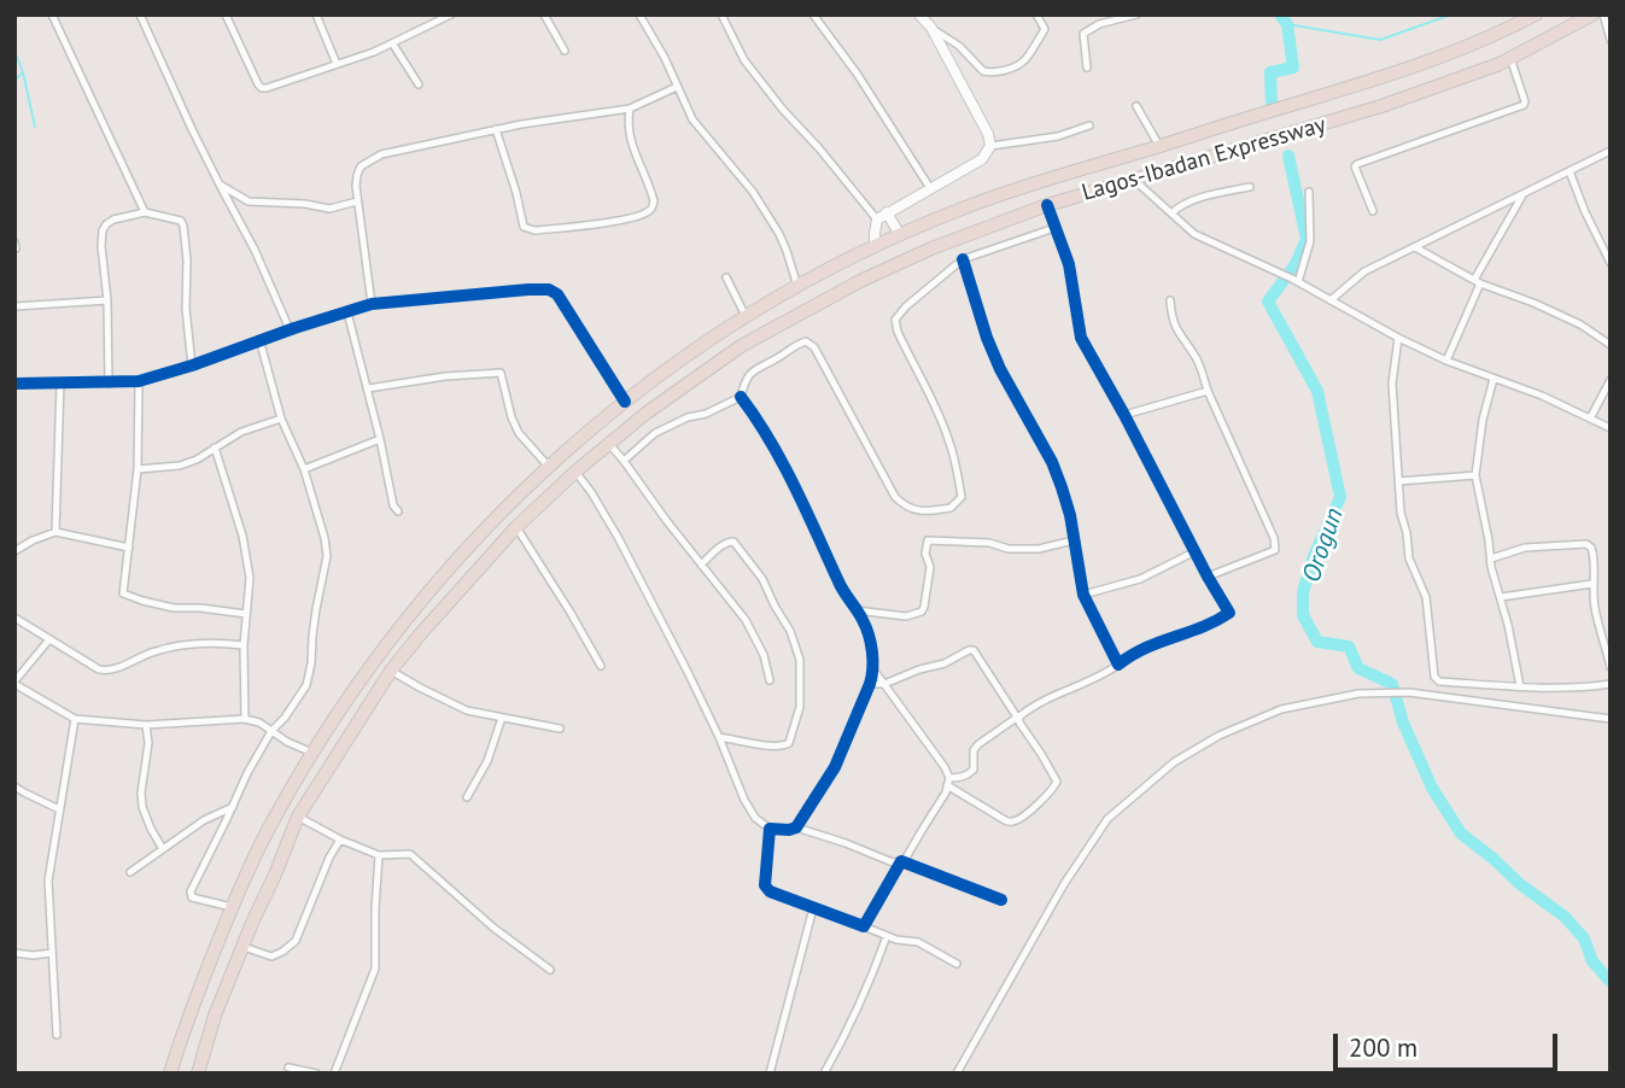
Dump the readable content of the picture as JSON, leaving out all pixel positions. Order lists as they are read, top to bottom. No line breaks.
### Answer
{"streets":{"highway":["Lagos-Ibadan Expressway"]},"water":["Orogun"],"scale_bar":"200 m"}
